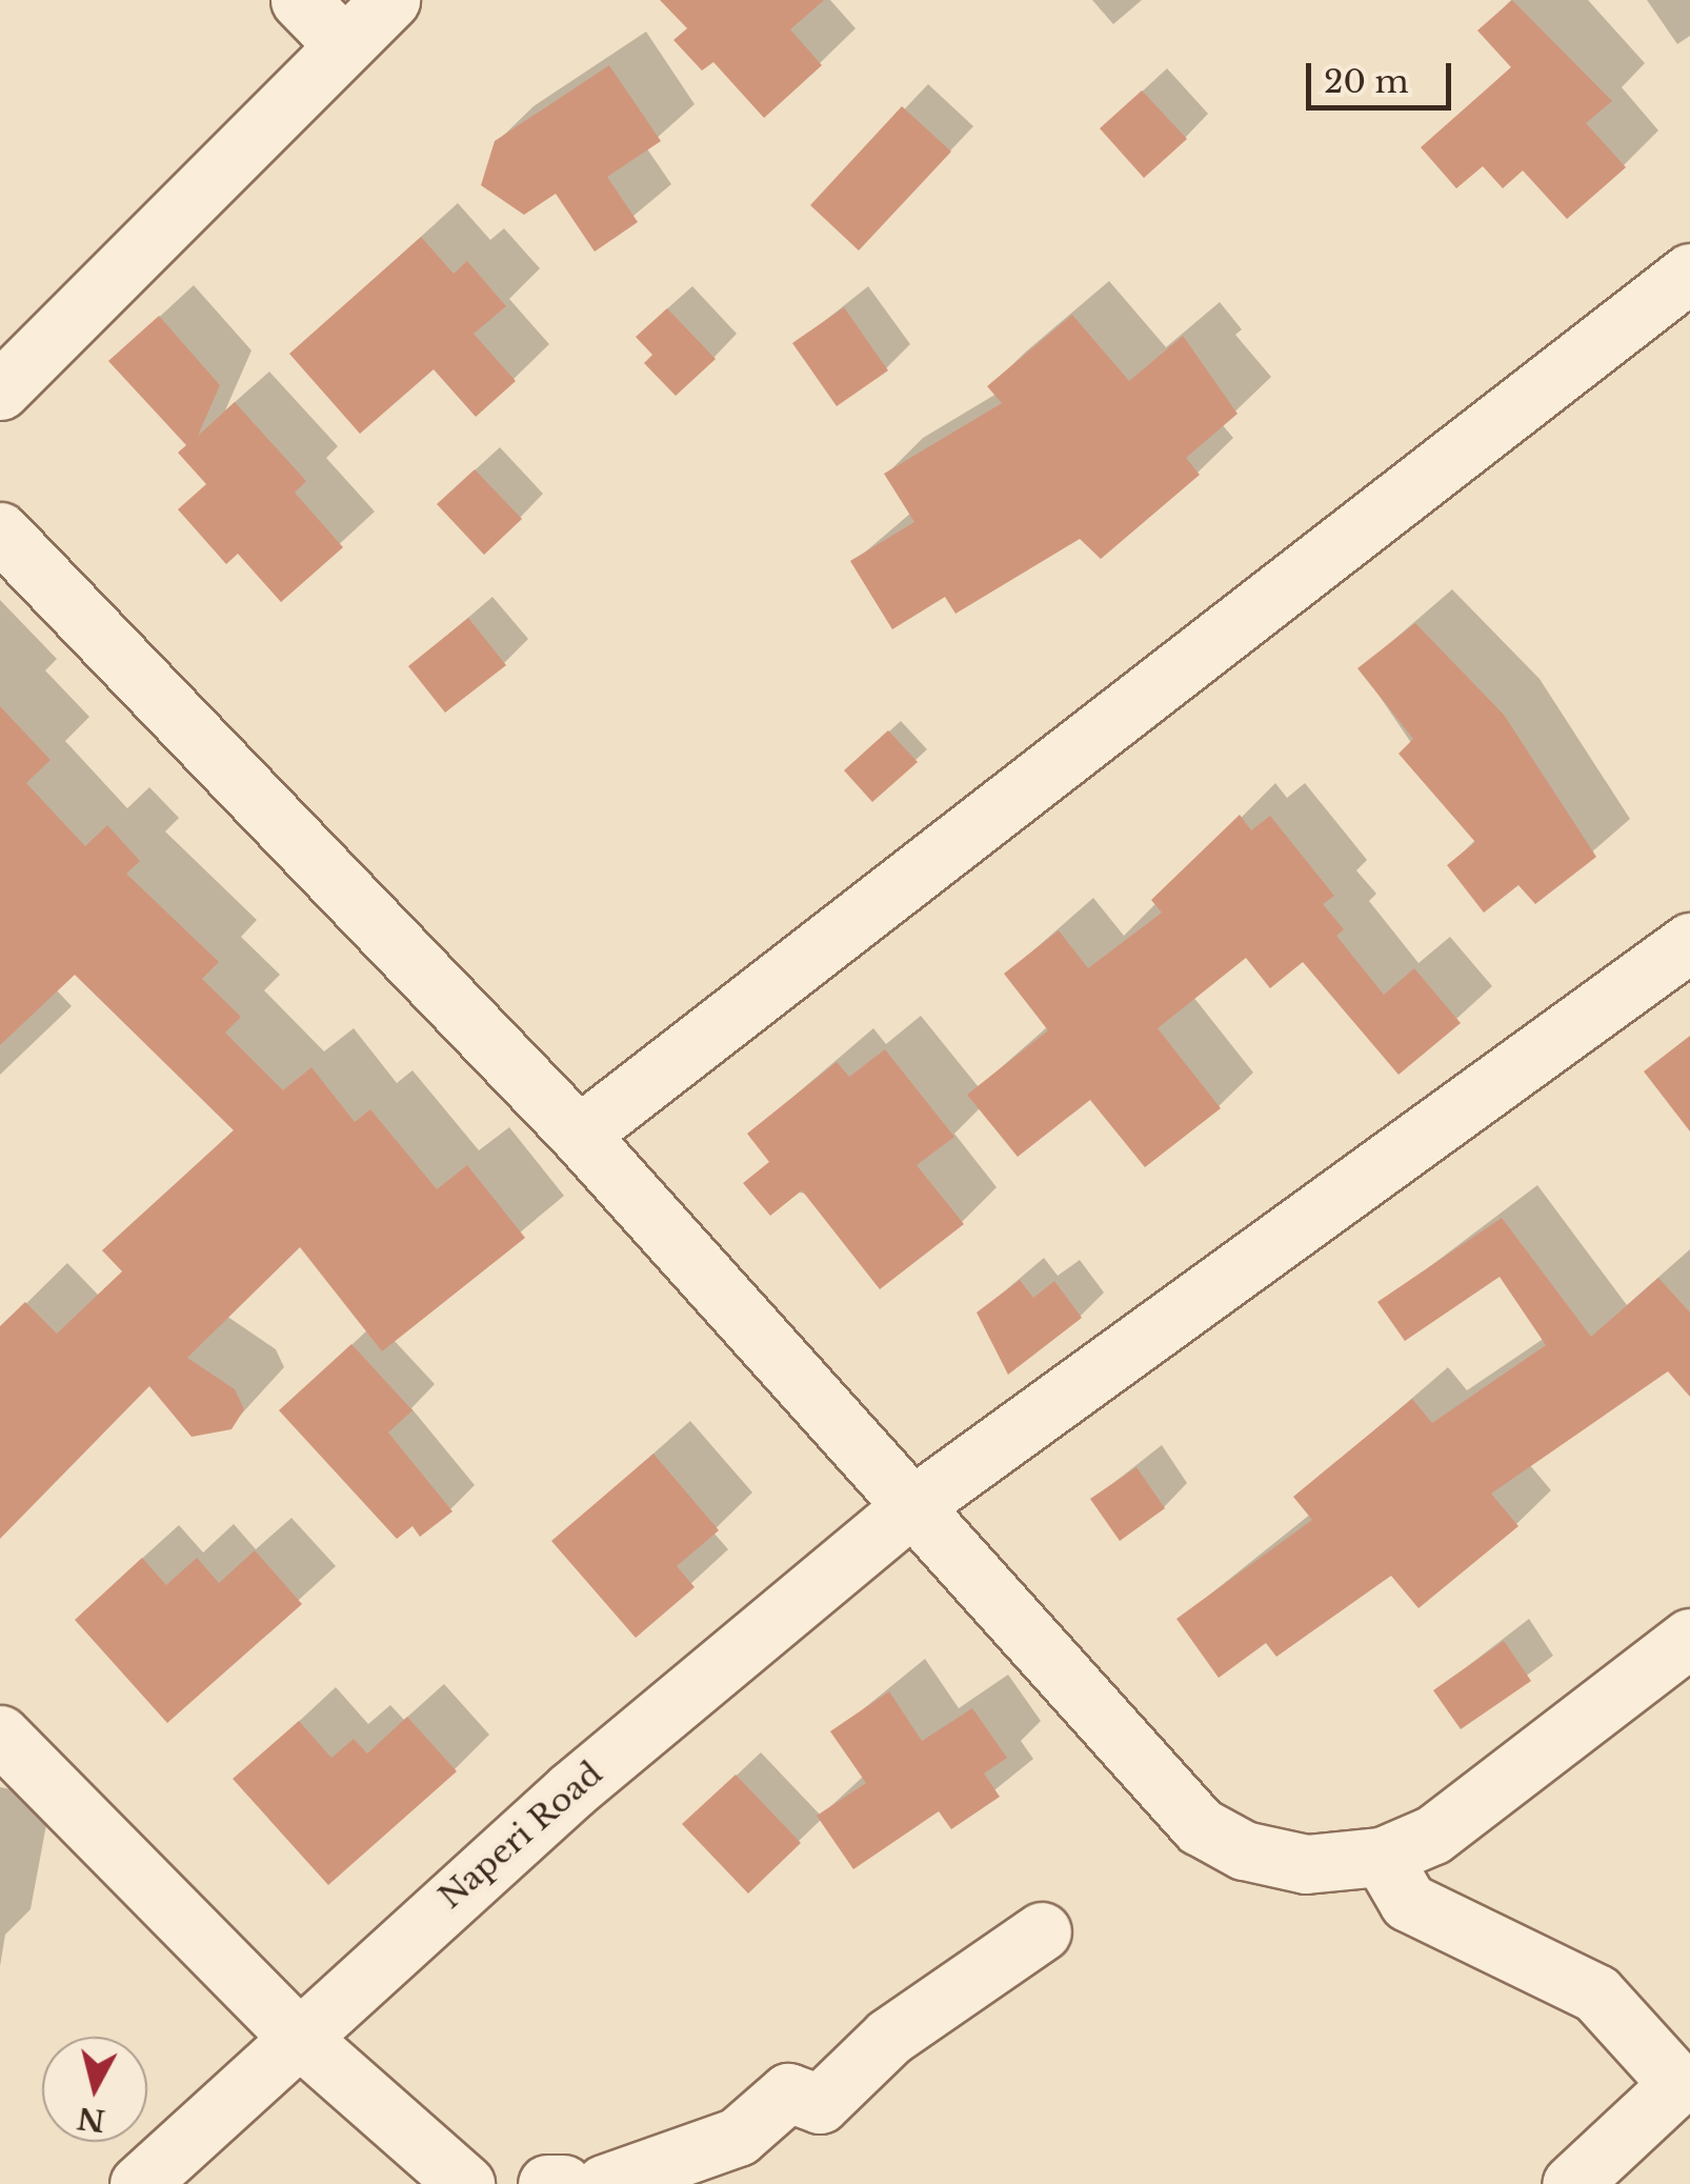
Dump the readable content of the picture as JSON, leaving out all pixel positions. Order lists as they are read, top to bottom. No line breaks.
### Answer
{"streets":{"street":["Naperi Road"]},"scale_bar":"20 m","north":"bottom"}
